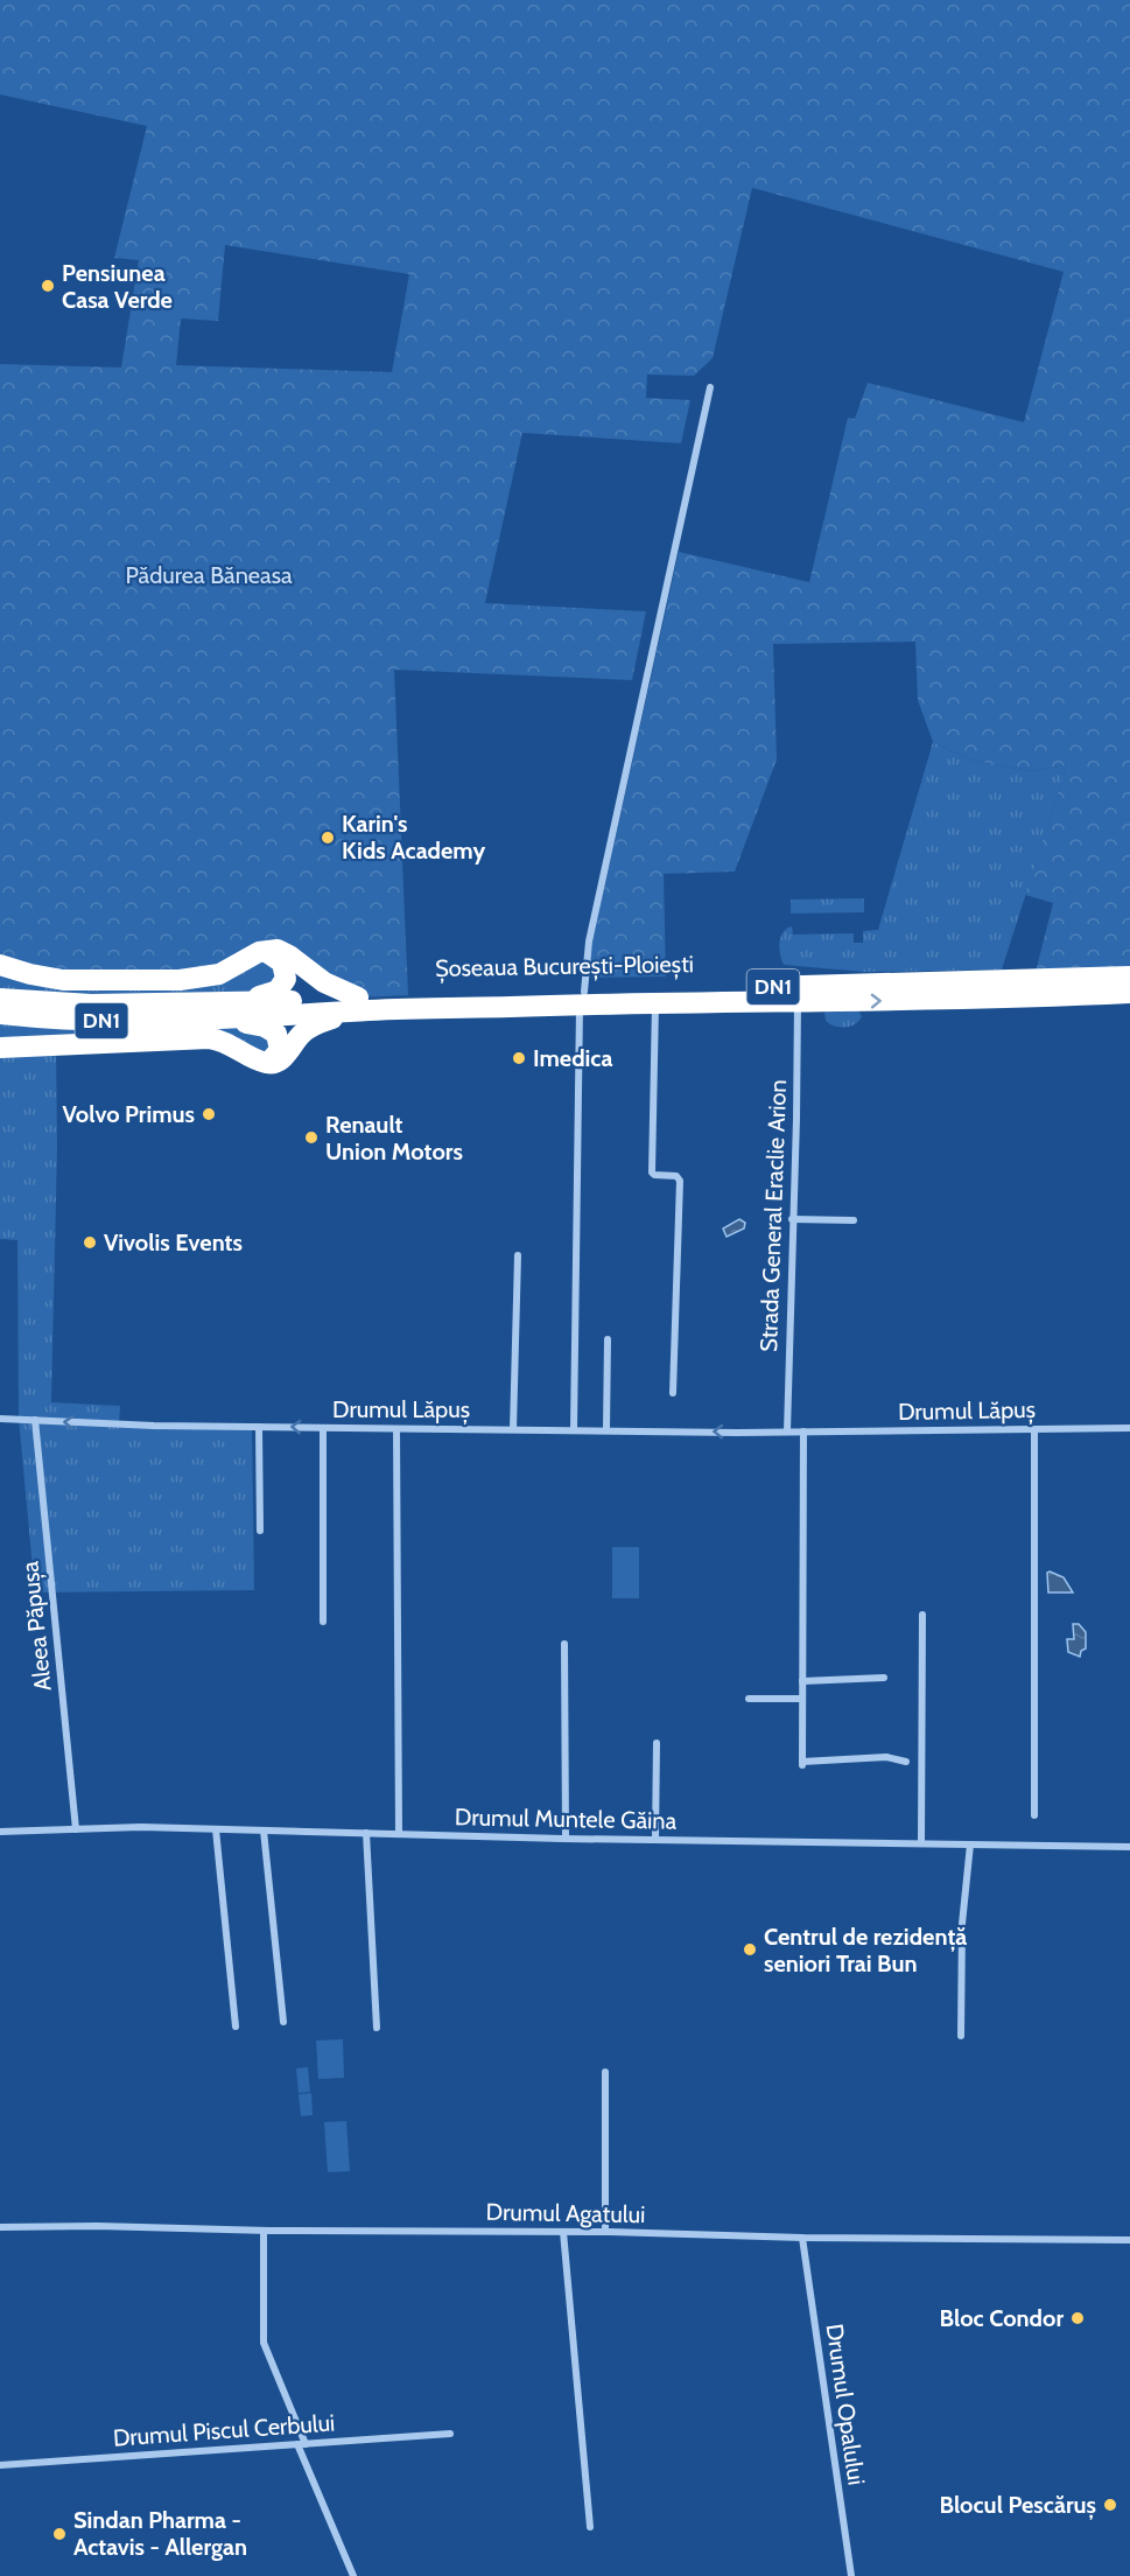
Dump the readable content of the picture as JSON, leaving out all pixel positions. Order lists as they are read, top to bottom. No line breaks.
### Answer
{"streets":{"highway":["Șoseaua București-Ploiești","DN1"],"street":["Strada General Eraclie Arion","Drumul Lăpuș","Aleea Păpușa","Drumul Muntele Găina","Drumul Agatului","Drumul Opalului","Drumul Piscul Cerbului"]},"crossings":[["Șoseaua București-Ploiești","Strada General Eraclie Arion"],["Șoseaua București-Ploiești","Drumul Lăpuș"],["Strada General Eraclie Arion","Drumul Lăpuș"],["Drumul Lăpuș","Aleea Păpușa"],["Aleea Păpușa","Drumul Muntele Găina"],["Drumul Agatului","Drumul Opalului"]],"one_way":["Drumul Lăpuș"],"parks":["Pădurea Băneasa"],"places":["Pensiunea Casa Verde","Karin's Kids Academy","Imedica","Volvo Primus","Renault Union Motors","Vivolis Events","Centrul de rezidență seniori Trai Bun","Bloc Condor","Blocul Pescăruș","Sindan Pharma - Actavis - Allergan"]}
